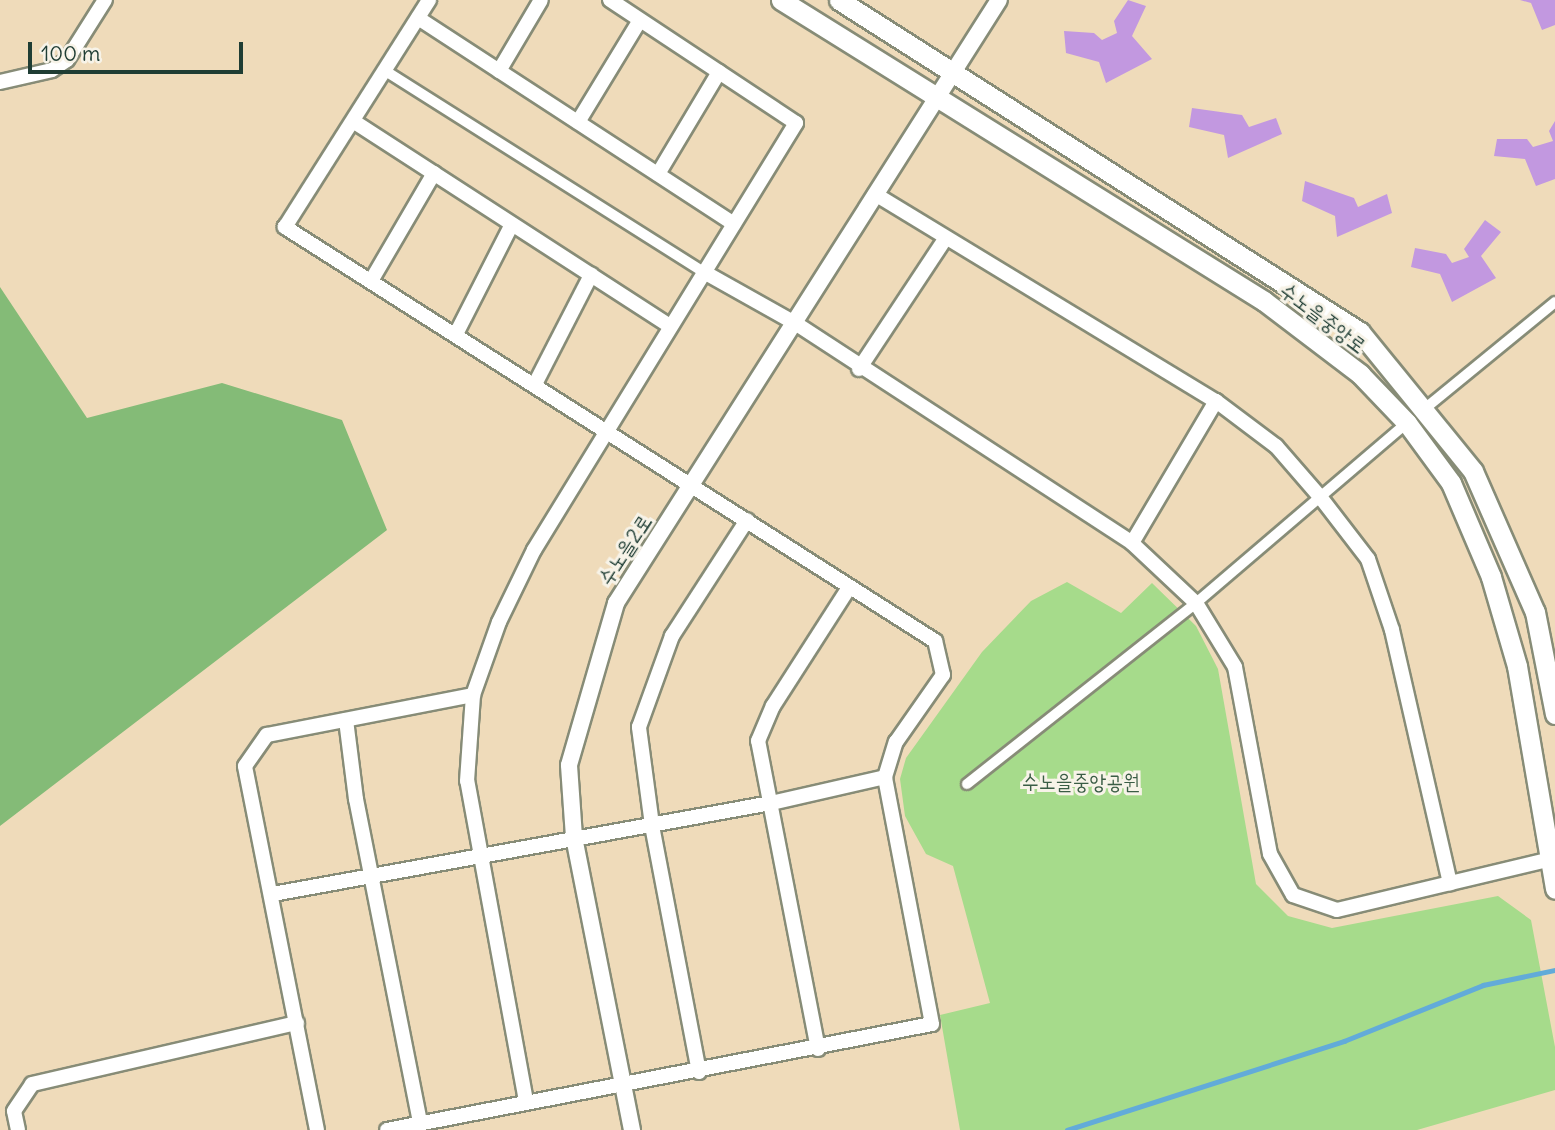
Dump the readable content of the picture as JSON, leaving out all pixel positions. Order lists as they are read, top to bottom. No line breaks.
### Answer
{"streets":{"main road":["수노을중앙로"],"street":["수노을2로"]},"crossings":[["수노을중앙로","수노을2로"]],"parks":["수노을중앙공원"],"scale_bar":"100 m"}
